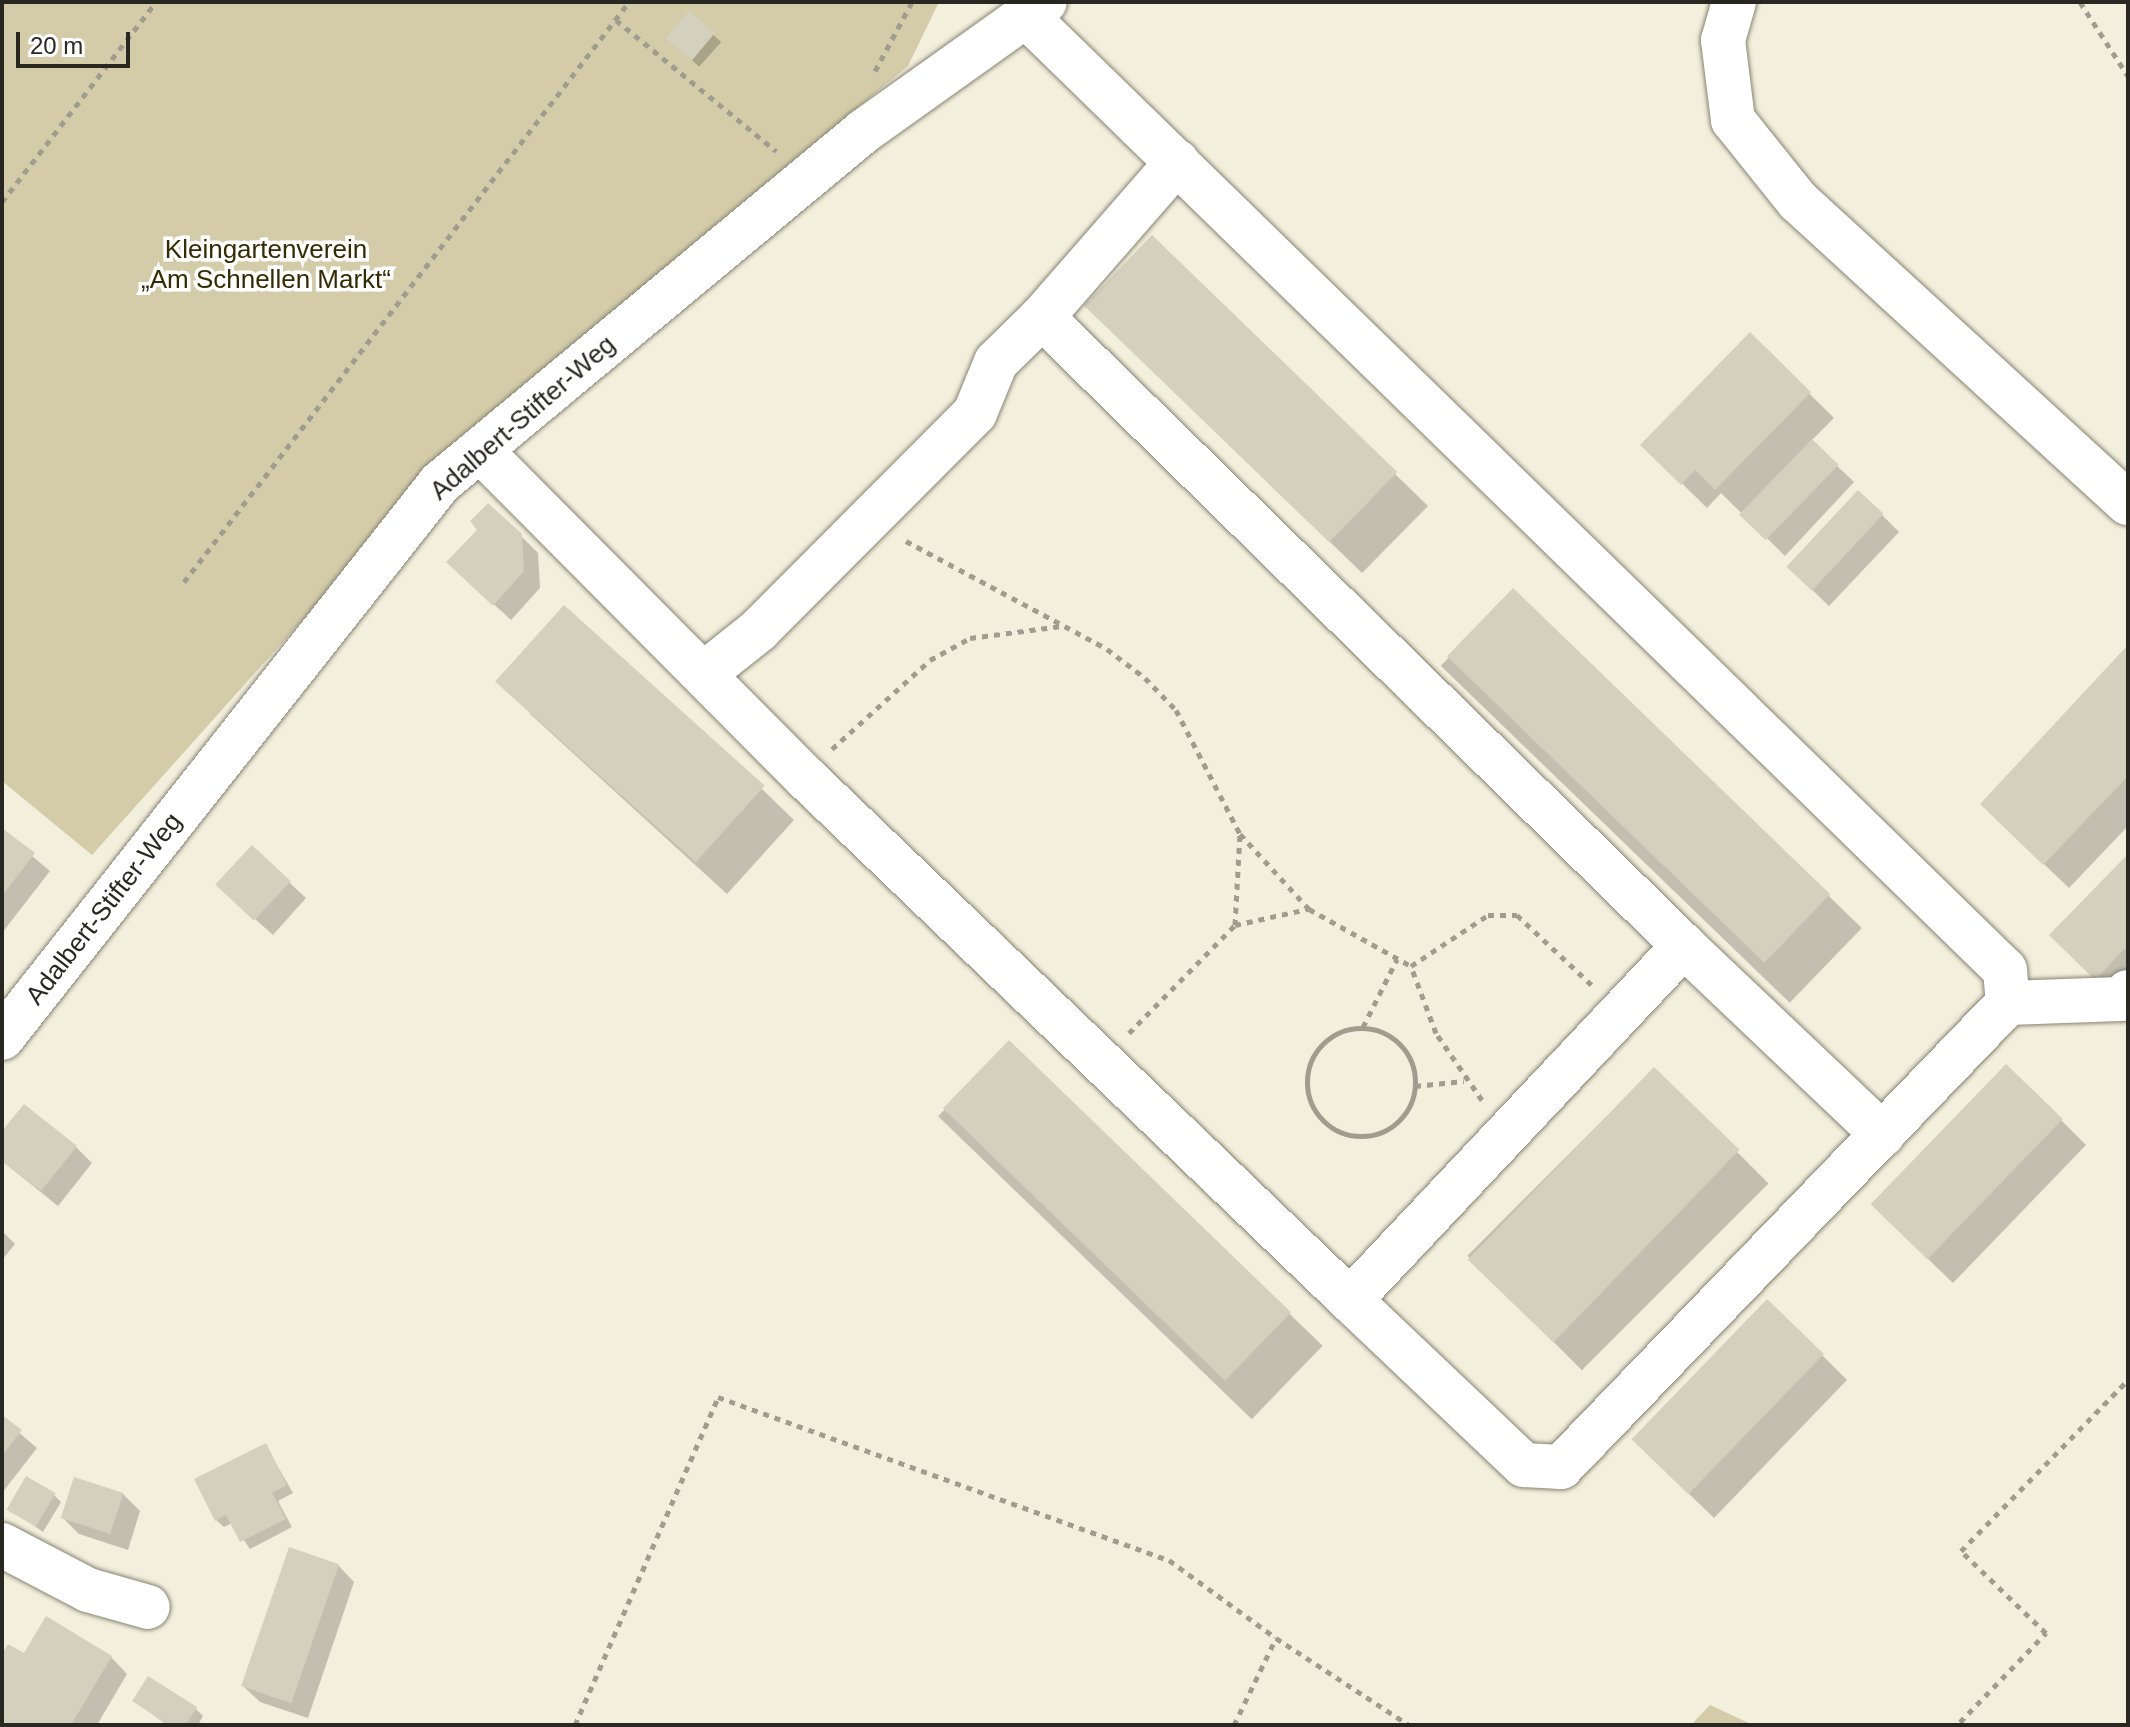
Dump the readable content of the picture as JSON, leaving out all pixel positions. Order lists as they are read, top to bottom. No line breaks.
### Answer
{"streets":{"street":["Adalbert-Stifter-Weg"]},"parks":["Kleingartenverein „Am Schnellen Markt“"],"scale_bar":"20 m"}
